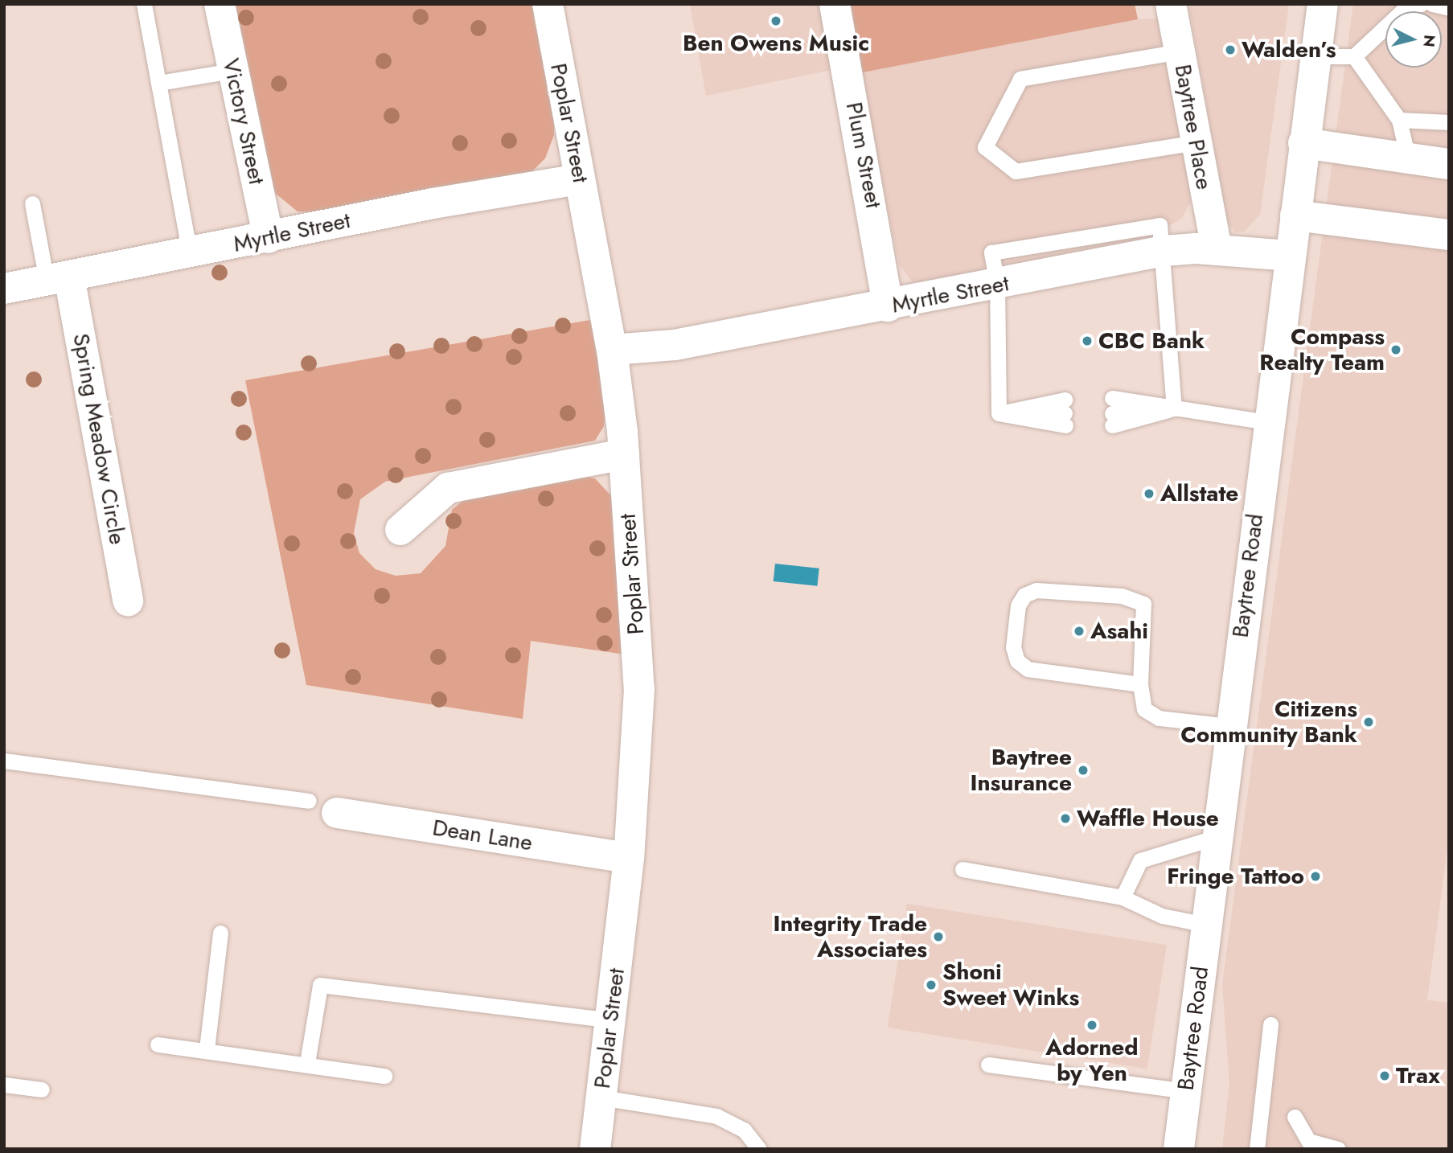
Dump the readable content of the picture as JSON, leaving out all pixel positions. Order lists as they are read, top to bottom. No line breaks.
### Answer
{"streets":{"street":["Victory Street","Poplar Street","Baytree Place","Plum Street","Myrtle Street","Spring Meadow Circle","Baytree Road","Dean Lane"]},"crossings":[["Victory Street","Myrtle Street"],["Poplar Street","Myrtle Street"],["Poplar Street","Dean Lane"],["Baytree Place","Myrtle Street"],["Plum Street","Myrtle Street"],["Myrtle Street","Spring Meadow Circle"],["Myrtle Street","Baytree Road"]],"places":["Ben Owens Music","Walden’s","CBC Bank","Compass Realty Team","Allstate","Asahi","Citizens Community Bank","Baytree Insurance","Waffle House","Fringe Tattoo","Integrity Trade Associates","Shoni Sweet Winks","Adorned by Yen","Trax"],"north":"right"}
